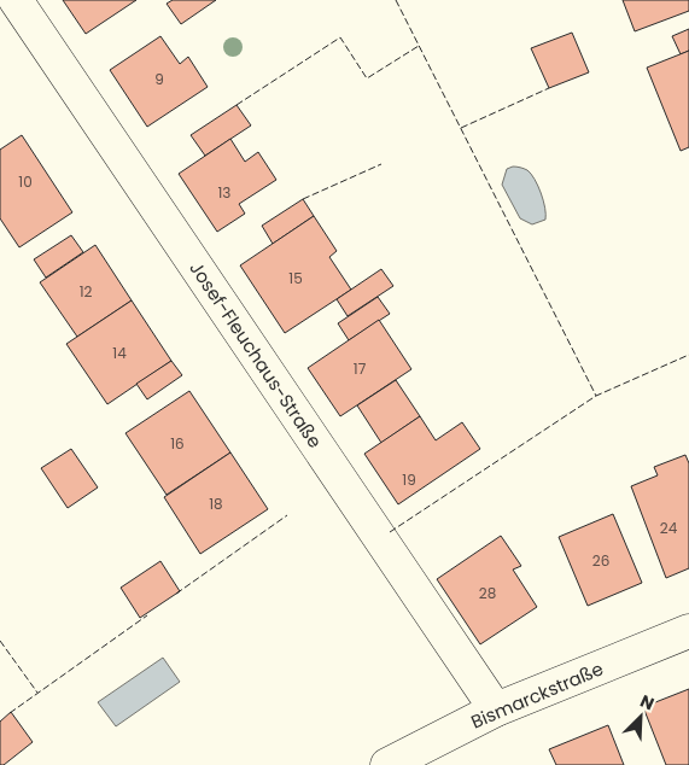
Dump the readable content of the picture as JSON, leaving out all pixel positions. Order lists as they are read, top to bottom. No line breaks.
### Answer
{"streets":{"street":["Josef-Fleuchaus-Straße","Bismarckstraße"]},"crossings":[["Josef-Fleuchaus-Straße","Bismarckstraße"]],"house_numbers":["9","10","13","15","12","14","17","16","19","18","24","26","28"],"north":"top right"}
